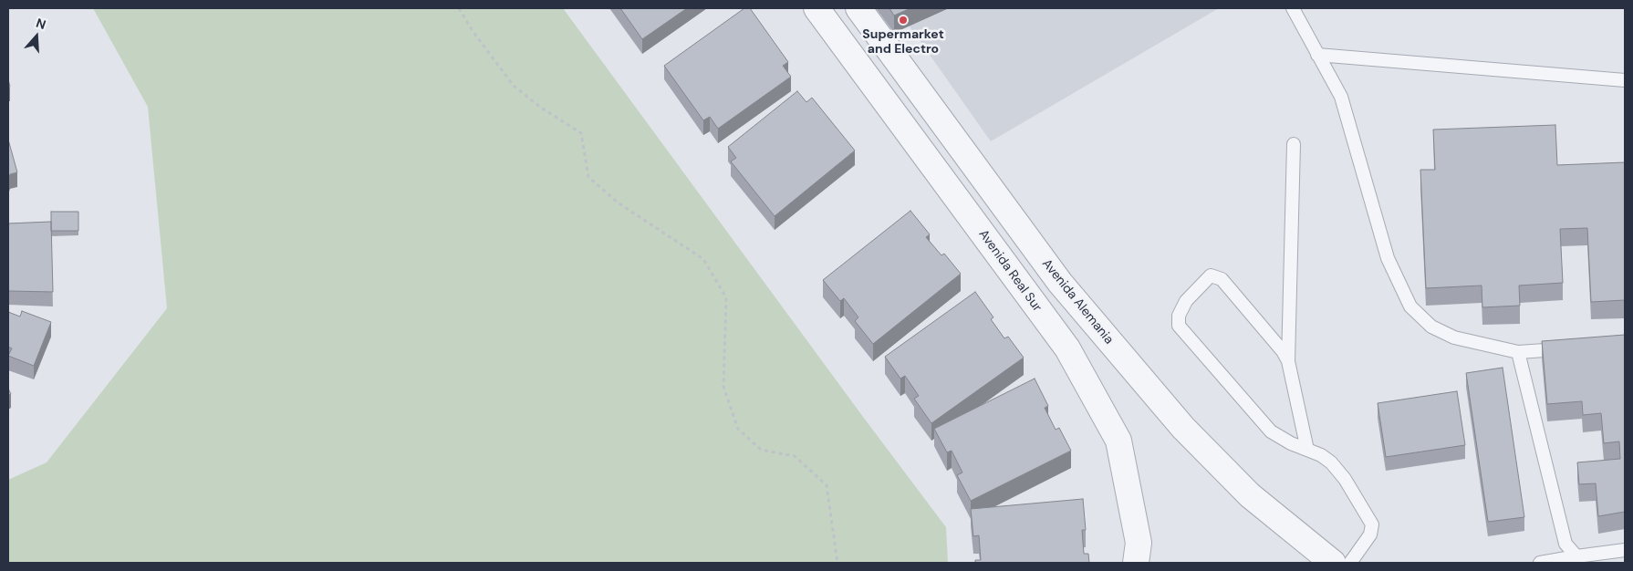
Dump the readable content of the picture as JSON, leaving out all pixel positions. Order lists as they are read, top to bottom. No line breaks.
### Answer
{"streets":{"street":["Avenida Real Sur","Avenida Alemania"]},"places":["Supermarket and Electro"],"north":"top"}
